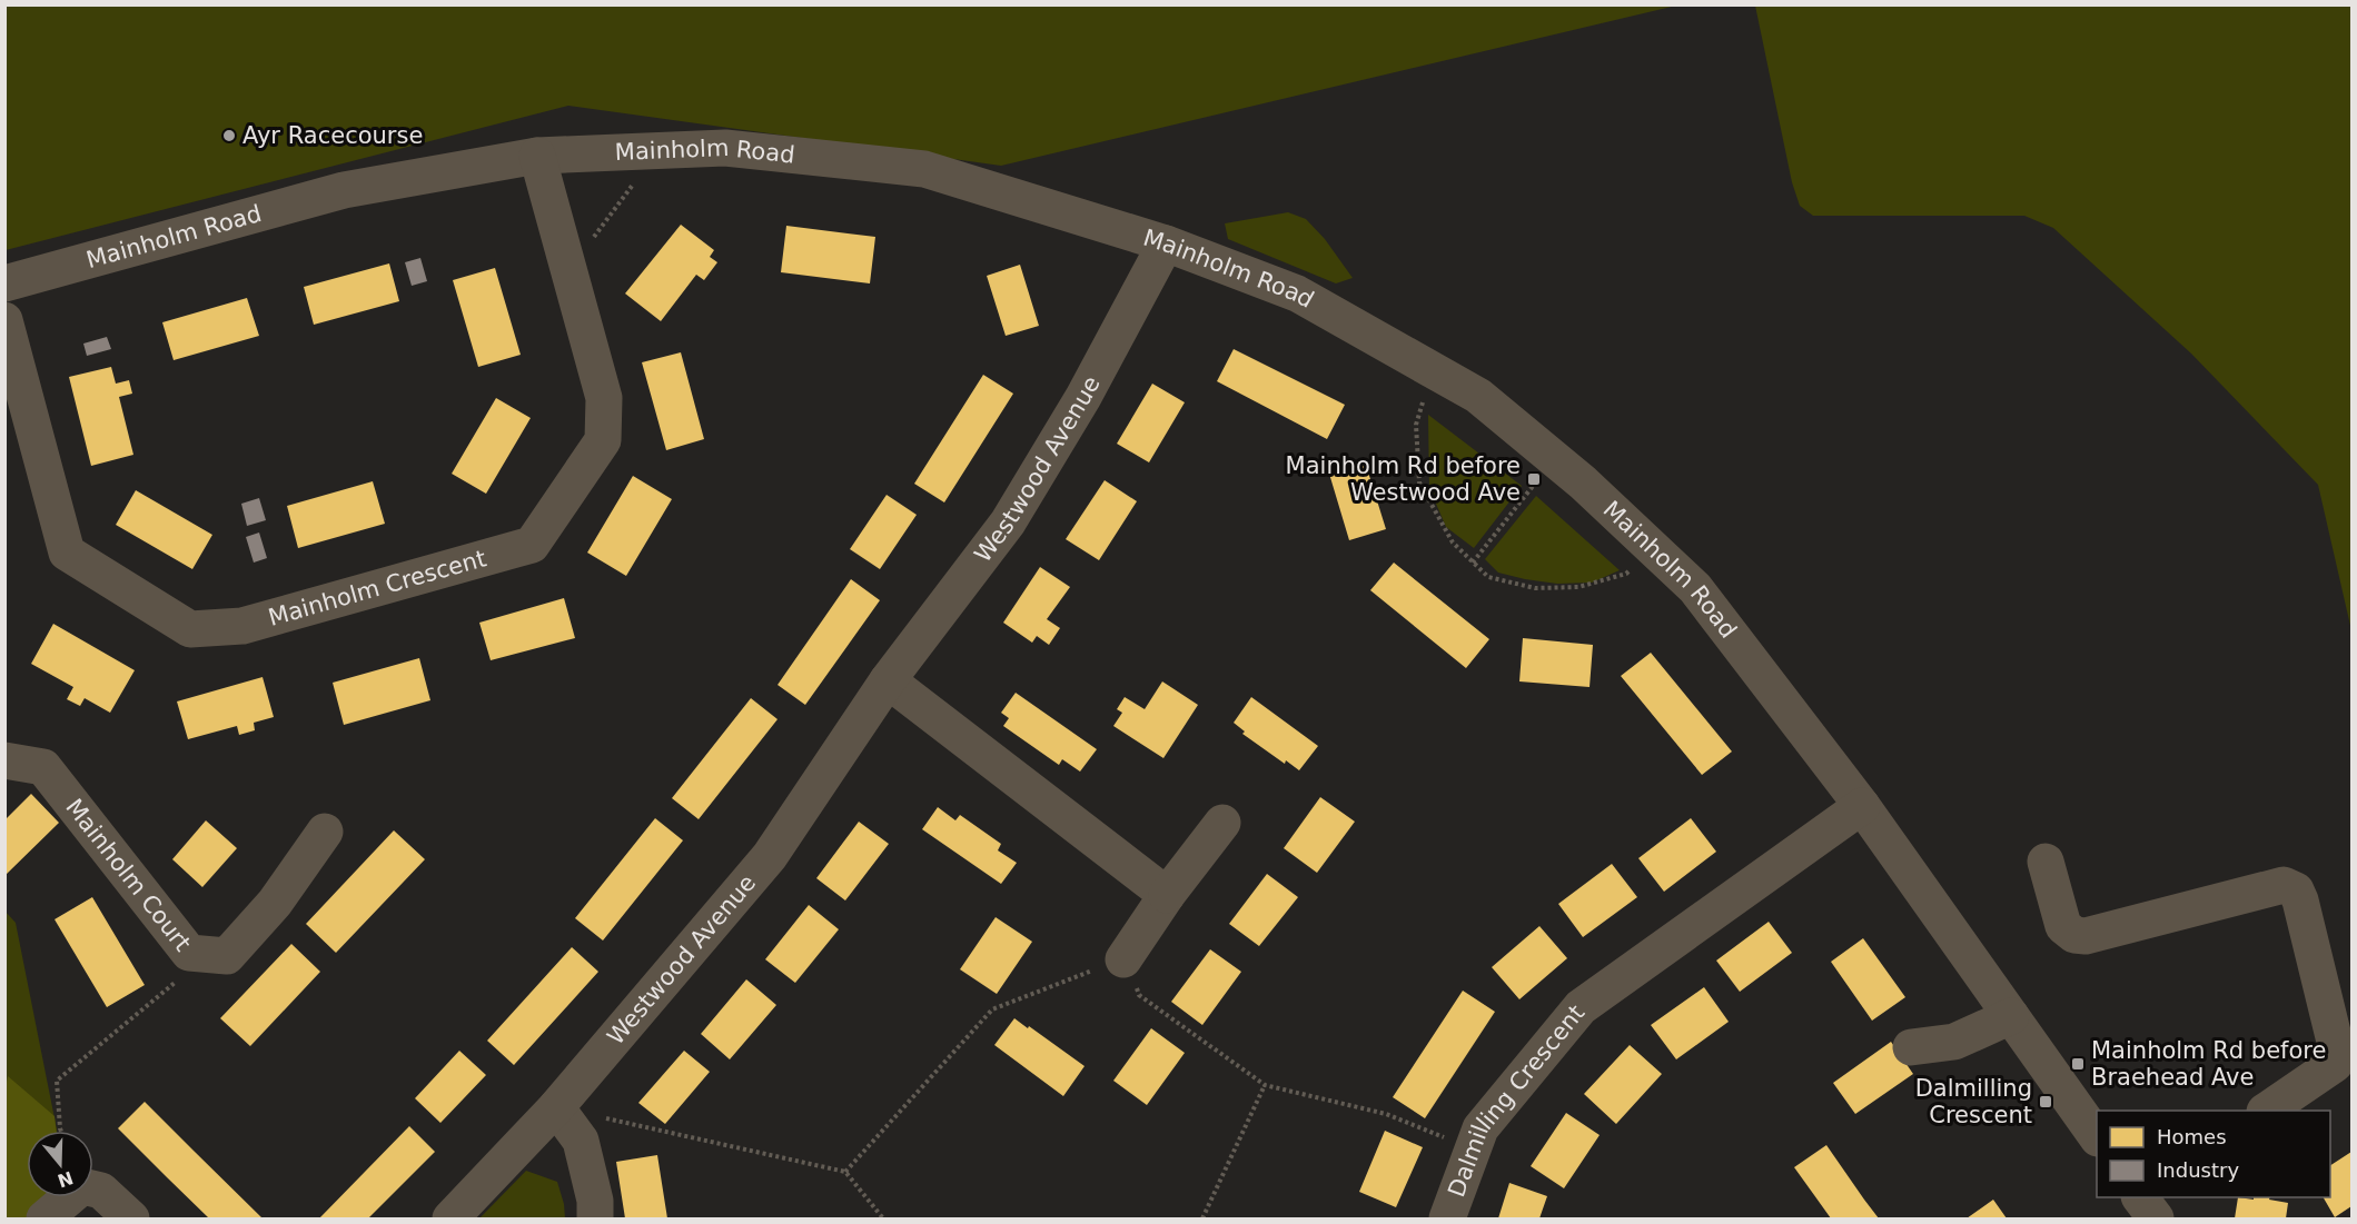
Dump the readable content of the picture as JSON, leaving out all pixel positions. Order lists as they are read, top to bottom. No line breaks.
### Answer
{"streets":{"street":["Mainholm Road","Westwood Avenue","Mainholm Crescent","Mainholm Court","Dalmilling Crescent"]},"crossings":[["Mainholm Road","Westwood Avenue"],["Mainholm Road","Mainholm Crescent"],["Mainholm Road","Dalmilling Crescent"]],"places":{"other":["Ayr Racecourse"],"transit":["Mainholm Rd before Westwood Ave","Mainholm Rd before Braehead Ave","Dalmilling Crescent"]},"legend":["Homes","Industry"],"north":"bottom"}
